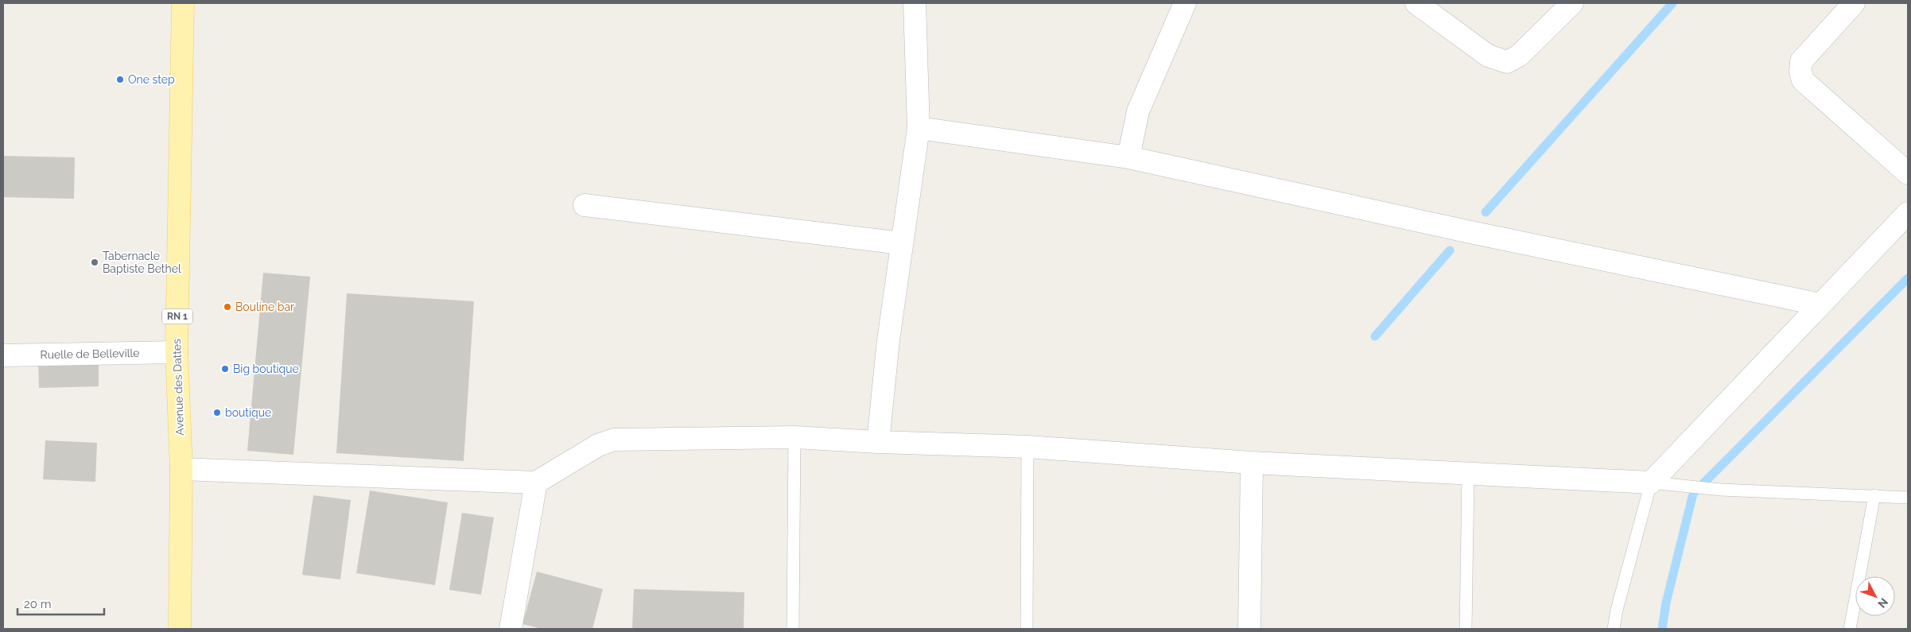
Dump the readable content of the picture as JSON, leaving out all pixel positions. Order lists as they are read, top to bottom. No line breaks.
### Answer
{"streets":{"main road":["RN 1","Avenue des Dattes"],"street":["Ruelle de Belleville"]},"crossings":[["Ruelle de Belleville","Avenue des Dattes"]],"places":["One step","Tabernacle Baptiste Bethel","Bouline bar","Big boutique","boutique"],"scale_bar":"20 m","north":"bottom right"}
